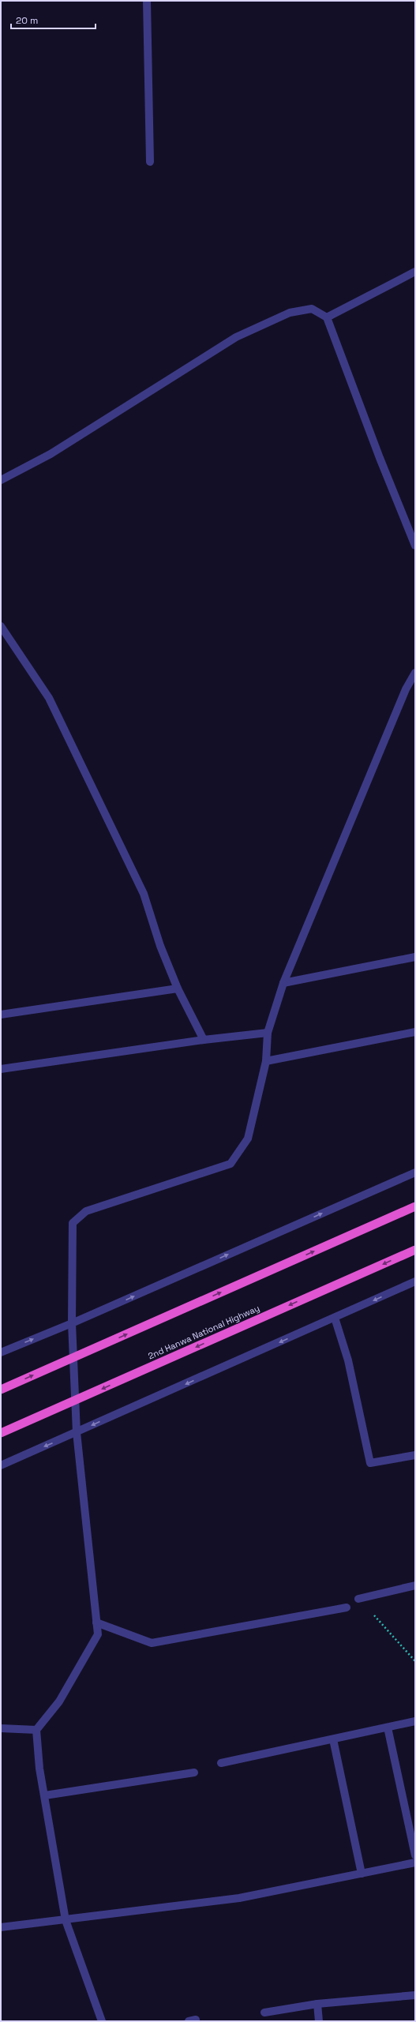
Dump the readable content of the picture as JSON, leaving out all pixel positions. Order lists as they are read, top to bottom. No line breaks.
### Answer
{"streets":{"highway":["2nd Hanwa National Highway"]},"scale_bar":"20 m"}
